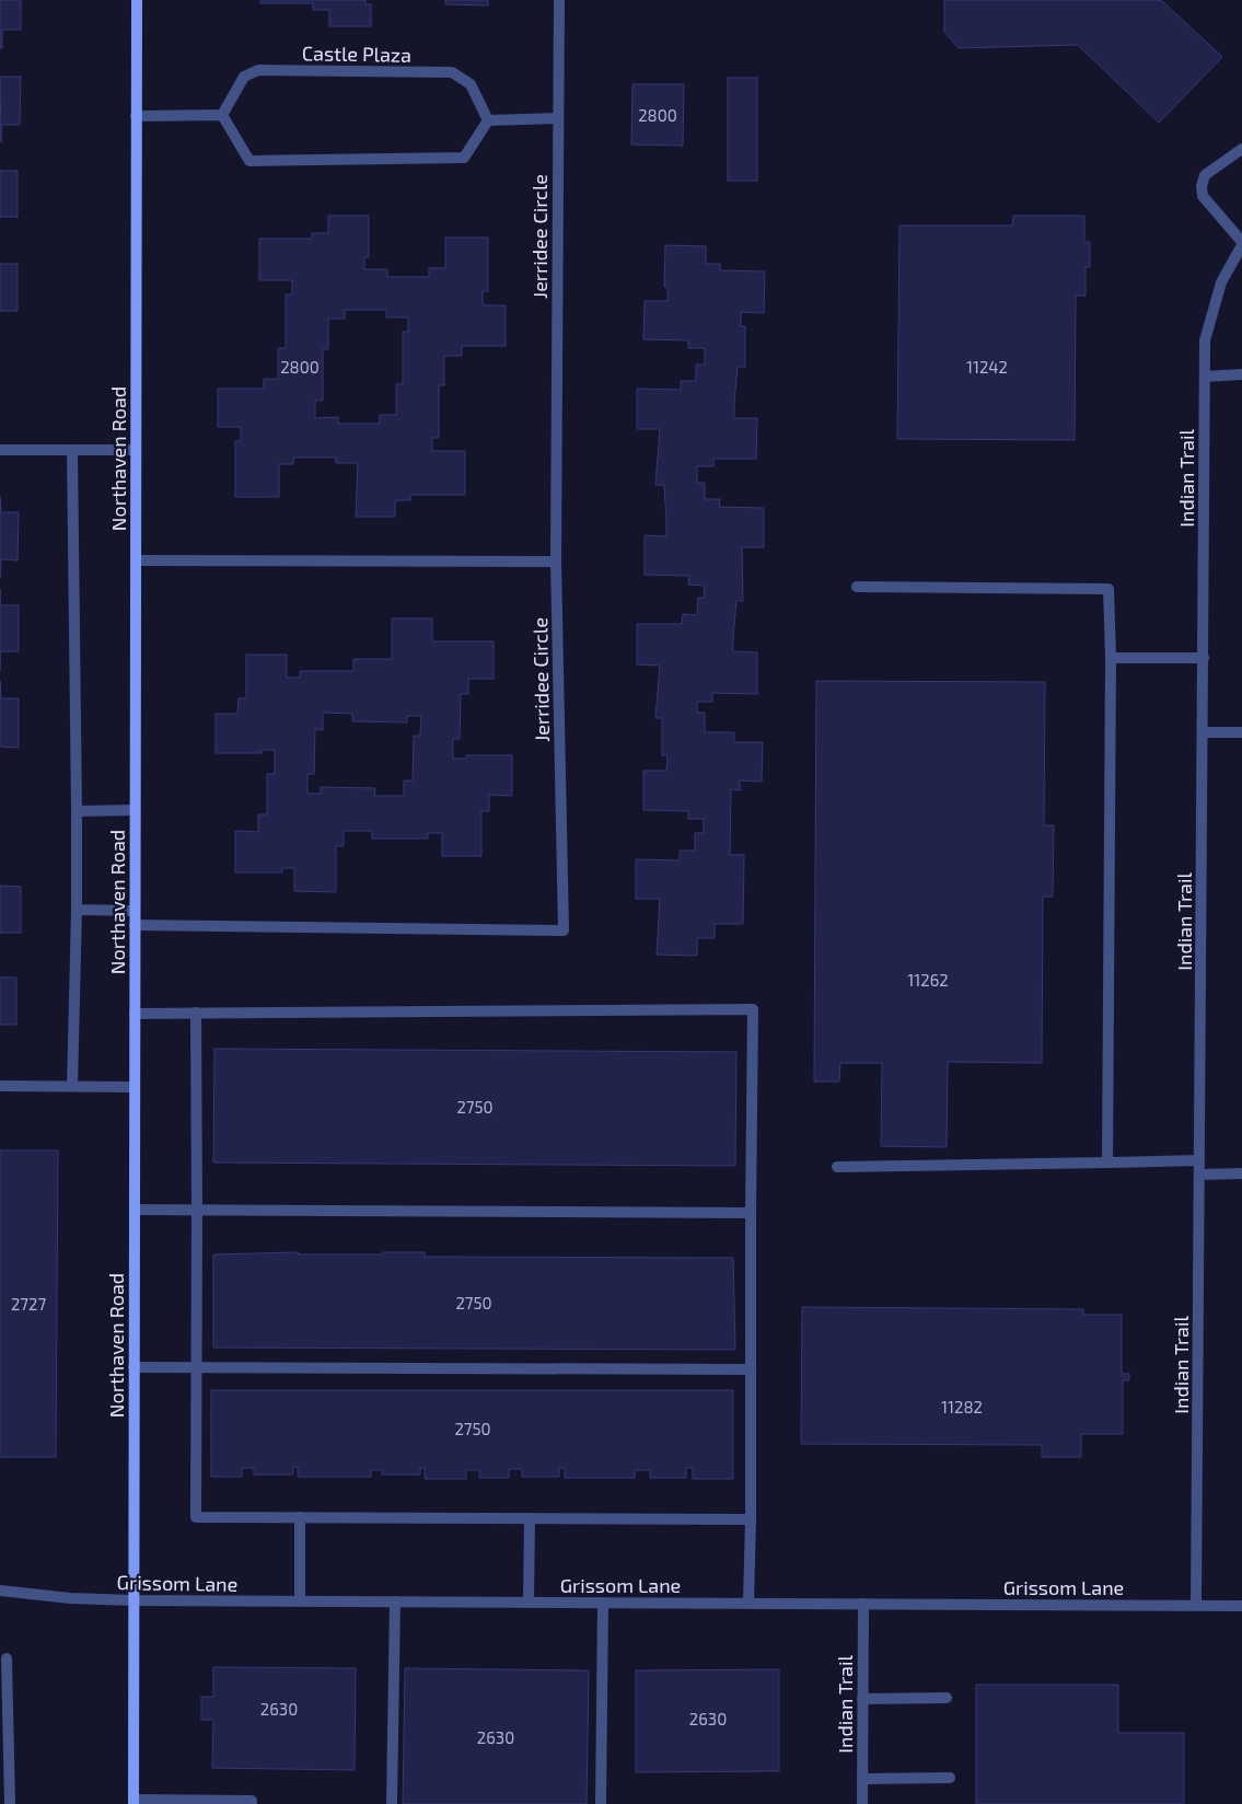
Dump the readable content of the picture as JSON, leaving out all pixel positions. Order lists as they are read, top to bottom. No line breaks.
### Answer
{"streets":{"street":["Castle Plaza","Jerridee Circle","Northaven Road","Indian Trail","Grissom Lane"]},"crossings":[["Jerridee Circle","Northaven Road"],["Northaven Road","Grissom Lane"],["Indian Trail","Grissom Lane"]],"house_numbers":["2800","2800","11242","11262","2750","2750","2727","11282","2750","2630","2630","2630"]}
